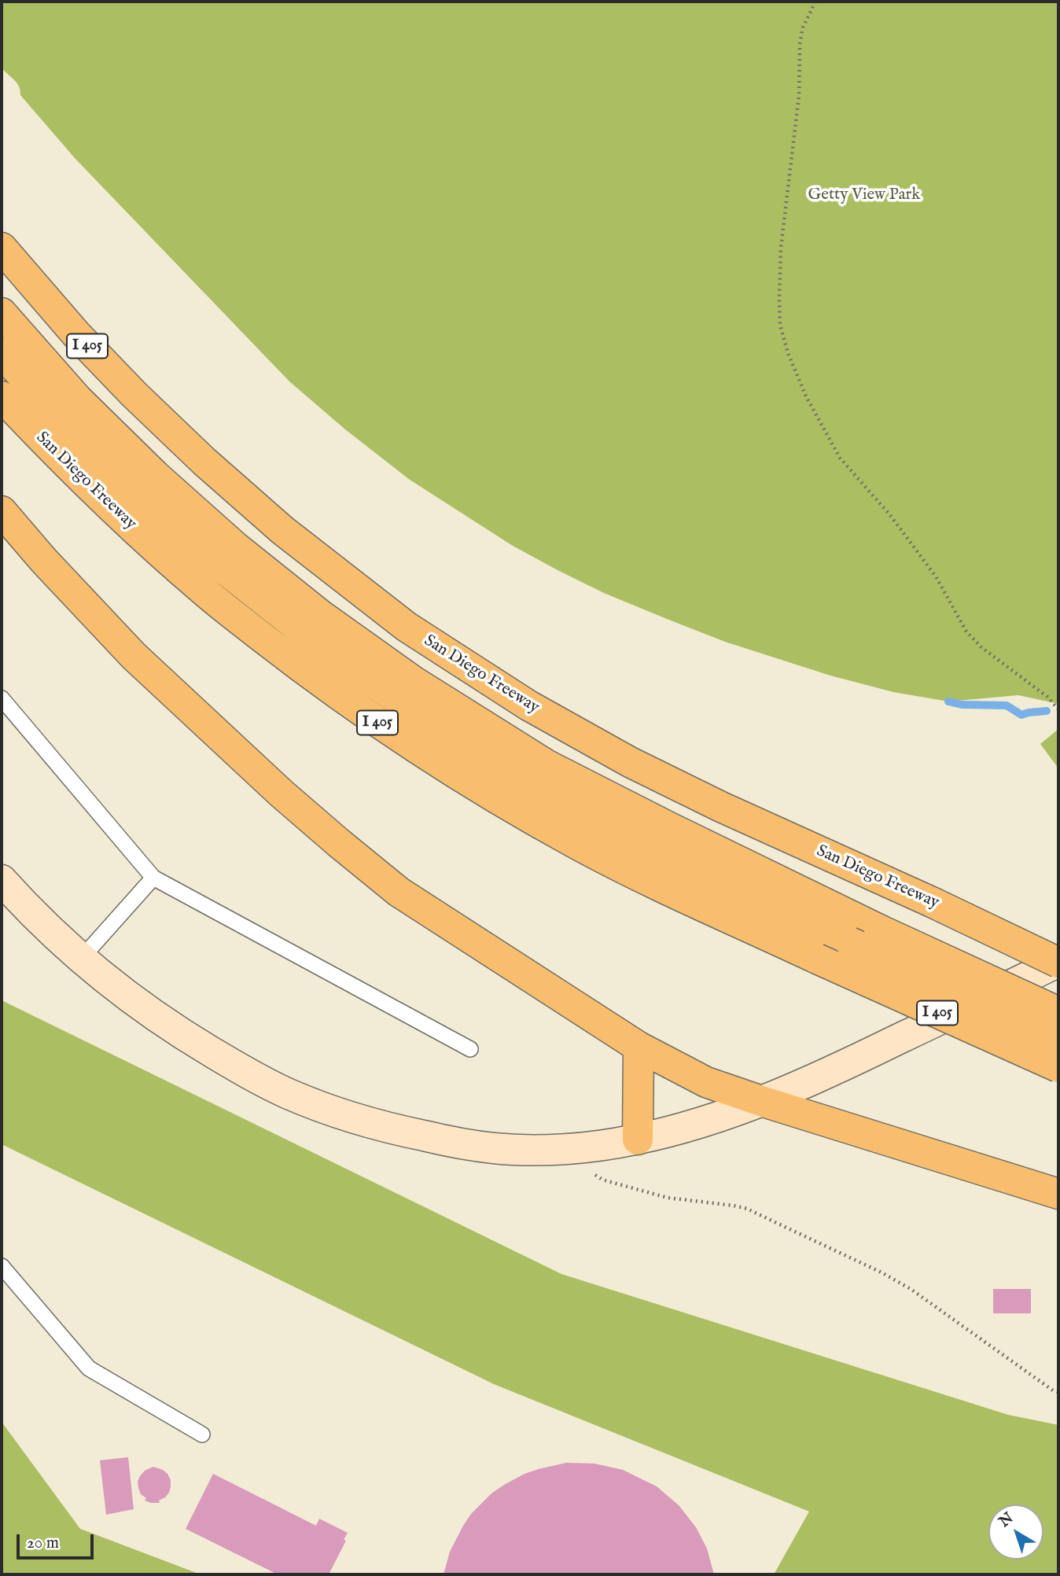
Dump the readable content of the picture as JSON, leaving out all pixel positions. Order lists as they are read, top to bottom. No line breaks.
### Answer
{"streets":{"highway":["I 405","San Diego Freeway"]},"parks":["Getty View Park"],"scale_bar":"20 m","north":"top left"}
